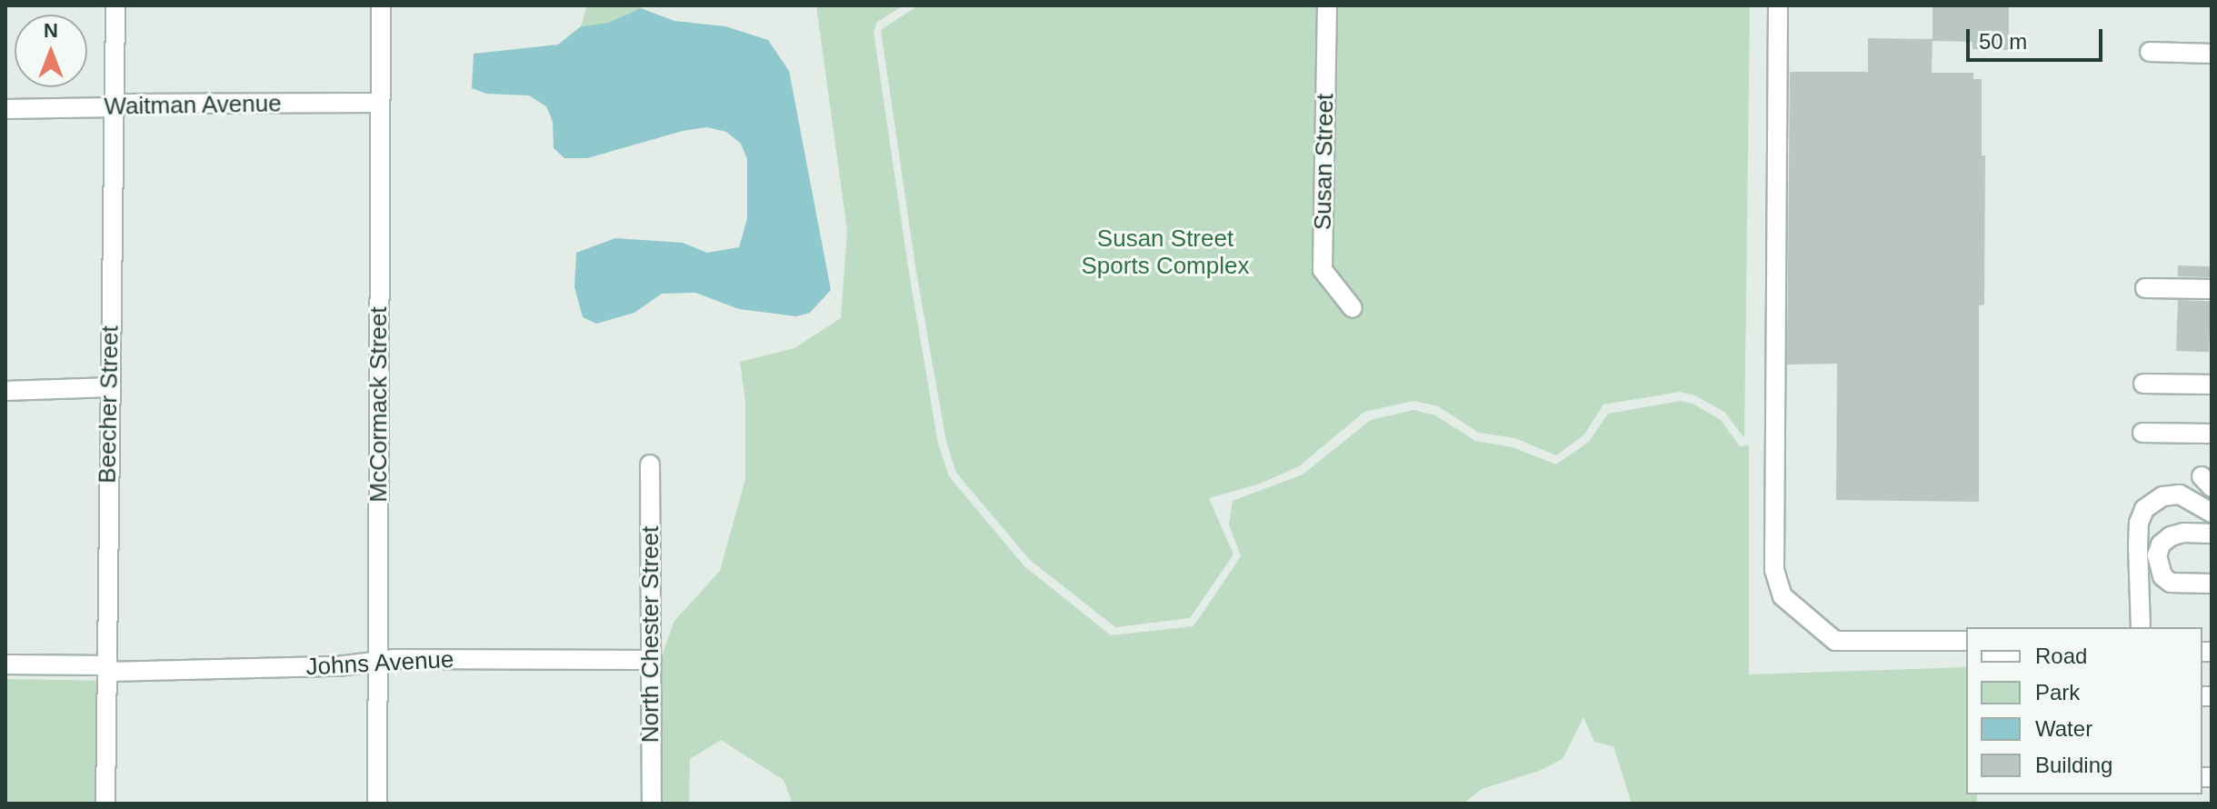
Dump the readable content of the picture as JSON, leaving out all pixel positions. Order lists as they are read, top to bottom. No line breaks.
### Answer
{"streets":{"street":["Waitman Avenue","Susan Street","Beecher Street","McCormack Street","North Chester Street","Johns Avenue"]},"crossings":[["Waitman Avenue","Beecher Street"],["Waitman Avenue","McCormack Street"],["Beecher Street","Johns Avenue"],["McCormack Street","Johns Avenue"],["North Chester Street","Johns Avenue"]],"parks":["Susan Street Sports Complex"],"legend":["Road","Park","Water","Building"],"scale_bar":"50 m","north":"top"}
